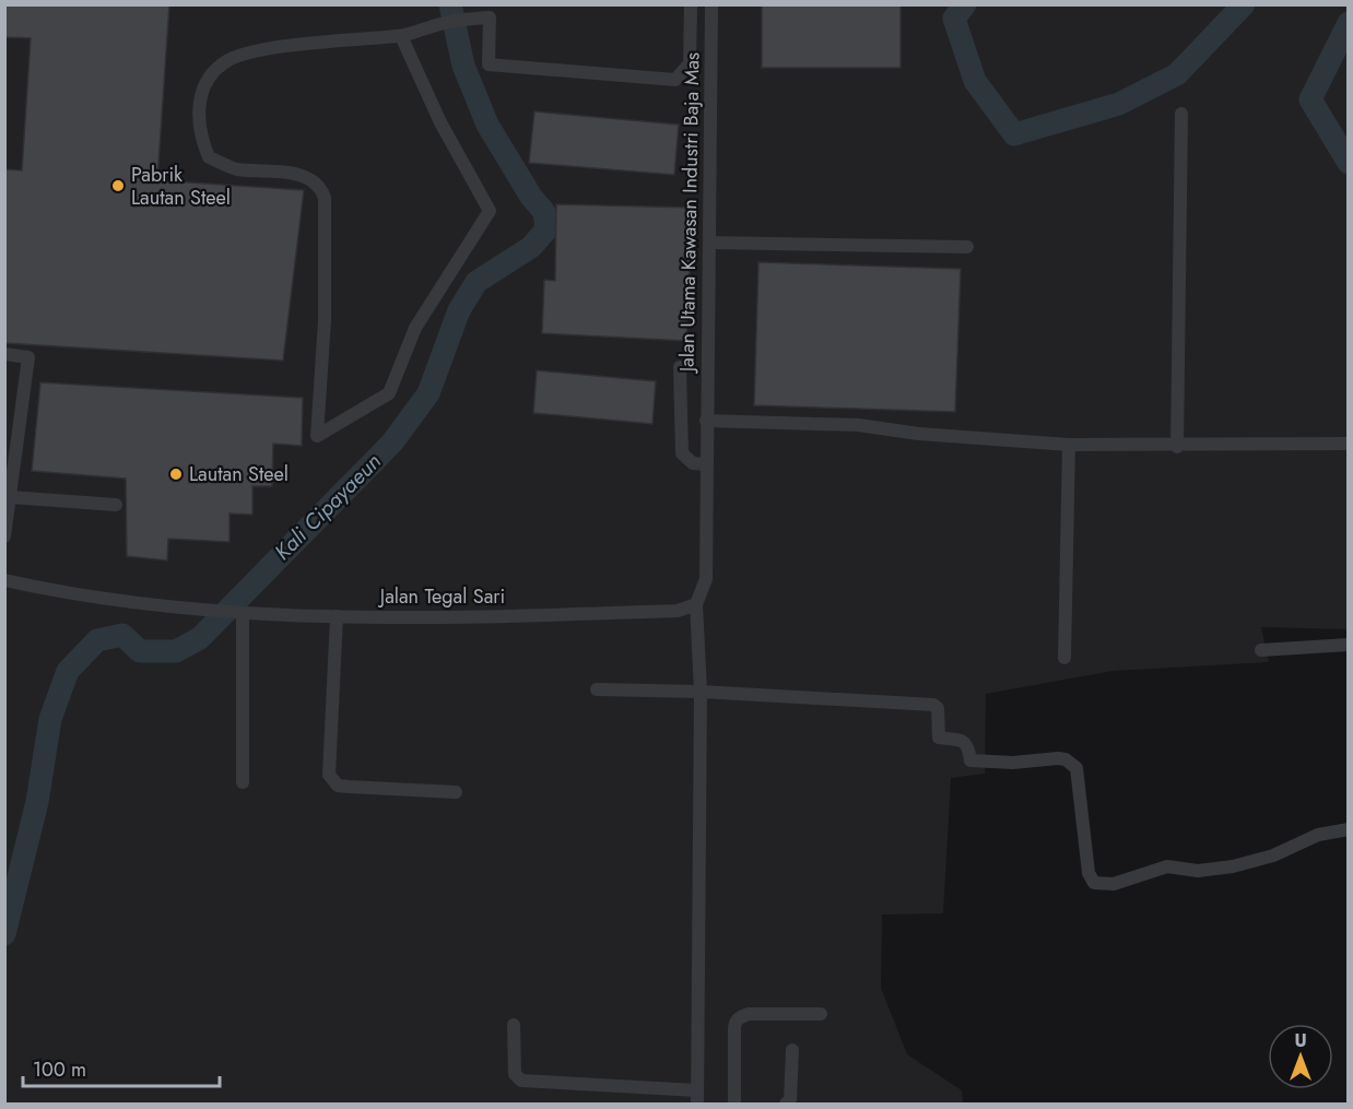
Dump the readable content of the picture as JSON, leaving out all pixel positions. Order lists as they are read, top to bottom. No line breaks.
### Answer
{"streets":{"street":["Jalan Utama Kawasan Industri Baja Mas","Jalan Tegal Sari"]},"water":["Kali Cipayaeun"],"places":["Pabrik Lautan Steel","Lautan Steel"],"scale_bar":"100 m","north":"top"}
